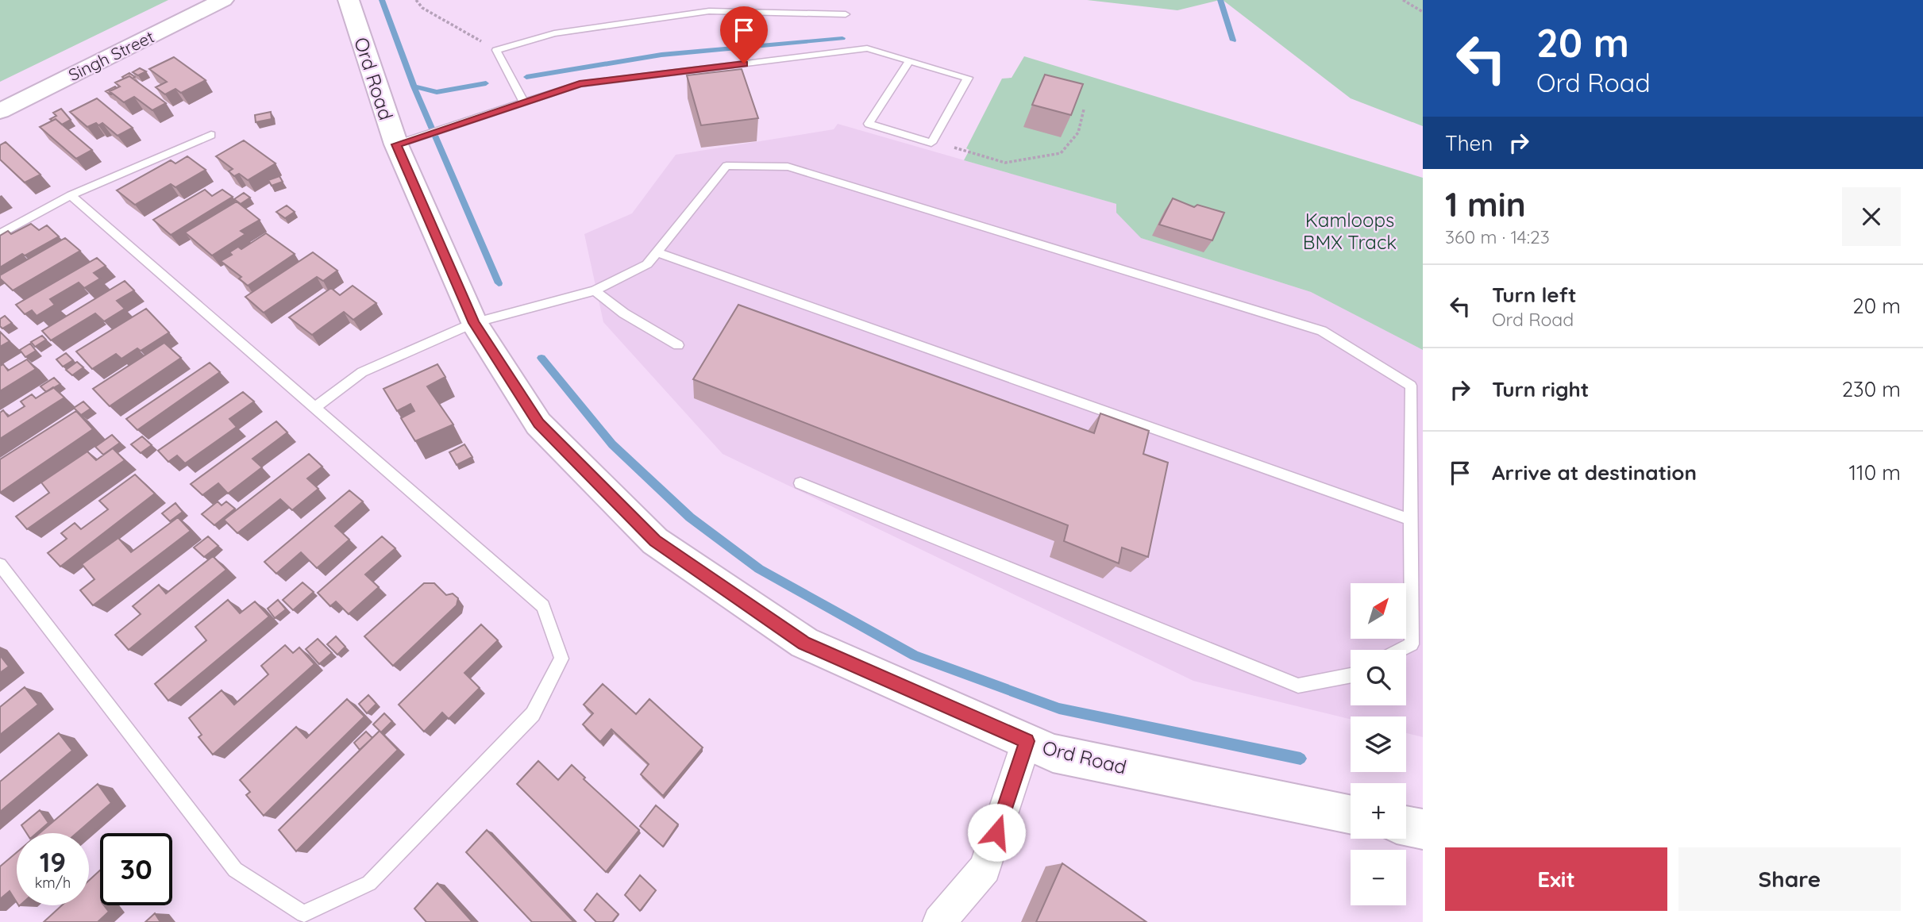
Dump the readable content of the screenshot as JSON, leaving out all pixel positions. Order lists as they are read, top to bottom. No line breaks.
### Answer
{"streets":{"street":["Singh Street","Ord Road"]},"parks":["Kamloops BMX Track"],"north":"top right","page":{"turn":["20 m","Ord Road"],"then":"Then","heading":["1 min","360 m · 14:23"],"list":[{"name":"Turn left","note":"Ord Road","value":"20 m"},{"name":"Turn right","value":"230 m"},{"name":"Arrive at destination","value":"110 m"}],"map_buttons":["+","−"],"speed":"19 km/h","limit":"30","buttons":["Exit","Share"]}}
